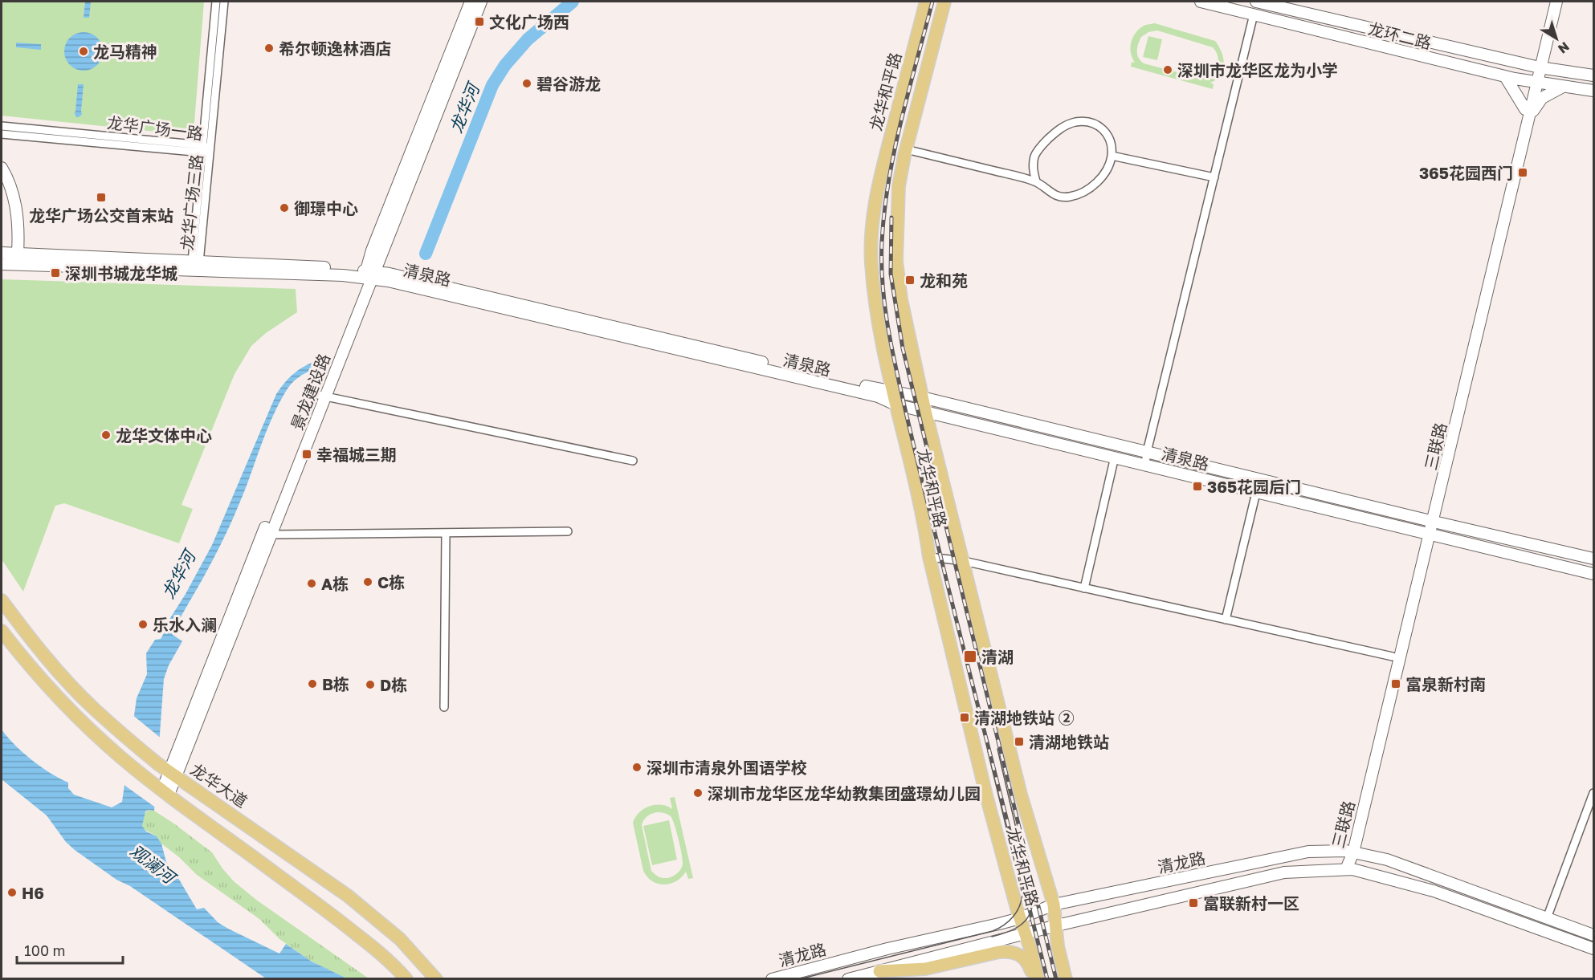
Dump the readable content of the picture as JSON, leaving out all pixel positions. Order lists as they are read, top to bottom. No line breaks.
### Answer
{"streets":{"main road":["龙环二路","龙华和平路","清泉路","景龙建设路","三联路","龙华大道","清龙路"],"street":["龙华广场一路","龙华广场三路"]},"crossings":[["龙环二路","三联路"],["龙华和平路","清泉路"],["龙华和平路","清龙路"],["龙华广场一路","龙华广场三路"],["龙华广场三路","清泉路"],["清泉路","景龙建设路"],["清泉路","三联路"],["景龙建设路","龙华大道"],["三联路","清龙路"]],"water":["龙华河","观澜河"],"places":{"transit":["文化广场西","365花园西门","龙华广场公交首末站","深圳书城龙华城","龙和苑","幸福城三期","365花园后门","清湖","富泉新村南","清湖地铁站 ②","清湖地铁站","富联新村一区"],"other":["希尔顿逸林酒店","龙马精神","深圳市龙华区龙为小学","碧谷游龙","御璟中心","龙华文体中心","C栋","A栋","乐水入澜","B栋","D栋","深圳市清泉外国语学校","深圳市龙华区龙华幼教集团盛璟幼儿园","H6"]},"scale_bar":"100 m","north":"bottom right"}
